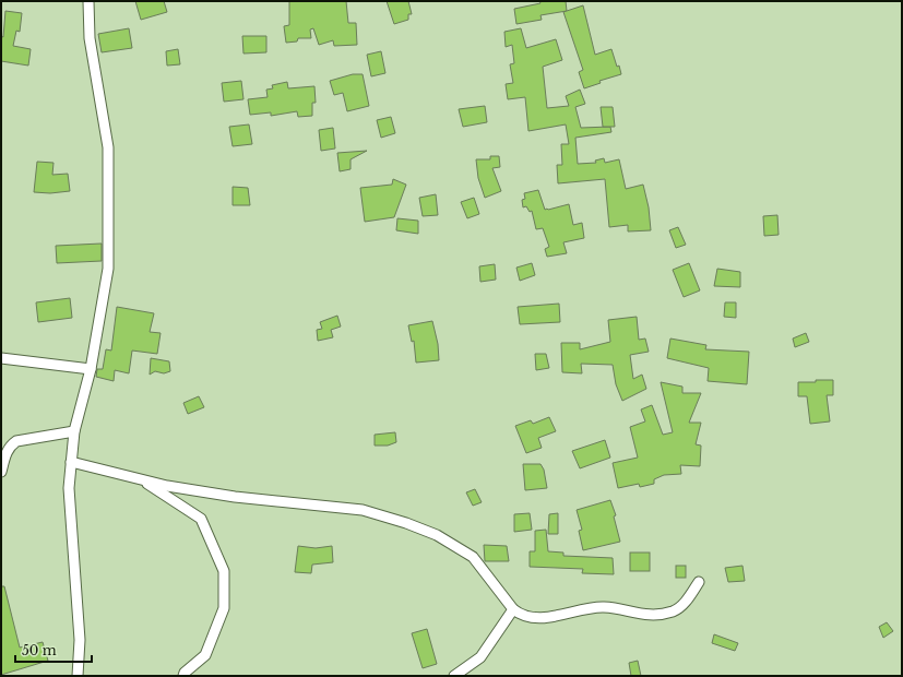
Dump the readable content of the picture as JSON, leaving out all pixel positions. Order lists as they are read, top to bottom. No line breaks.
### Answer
{"scale_bar":"50 m"}
